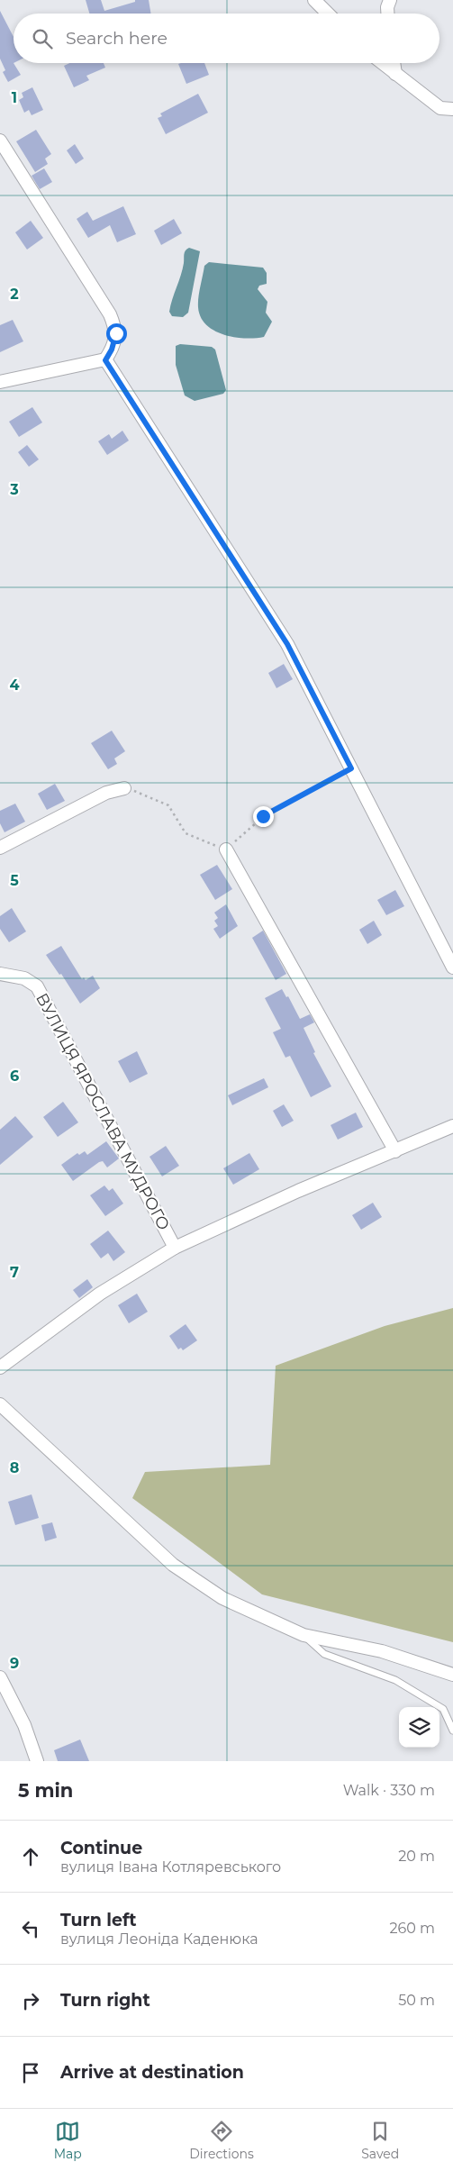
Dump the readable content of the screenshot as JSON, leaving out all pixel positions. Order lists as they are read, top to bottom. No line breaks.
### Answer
{"streets":{"street":["ВУЛИЦЯ ЯРОСЛАВА МУДРОГО"]},"page":{"search":"Search here","heading":["5 min","Walk · 330 m"],"list":[["Continue","вулиця Івана Котляревського","20 m"],["Turn left","вулиця Леоніда Каденюка","260 m"],["Turn right","50 m"],"Arrive at destination"],"nav":["Map","Directions","Saved"]},"grid":{"rows":["1","2","3","4","5","6","7","8","9"]}}
